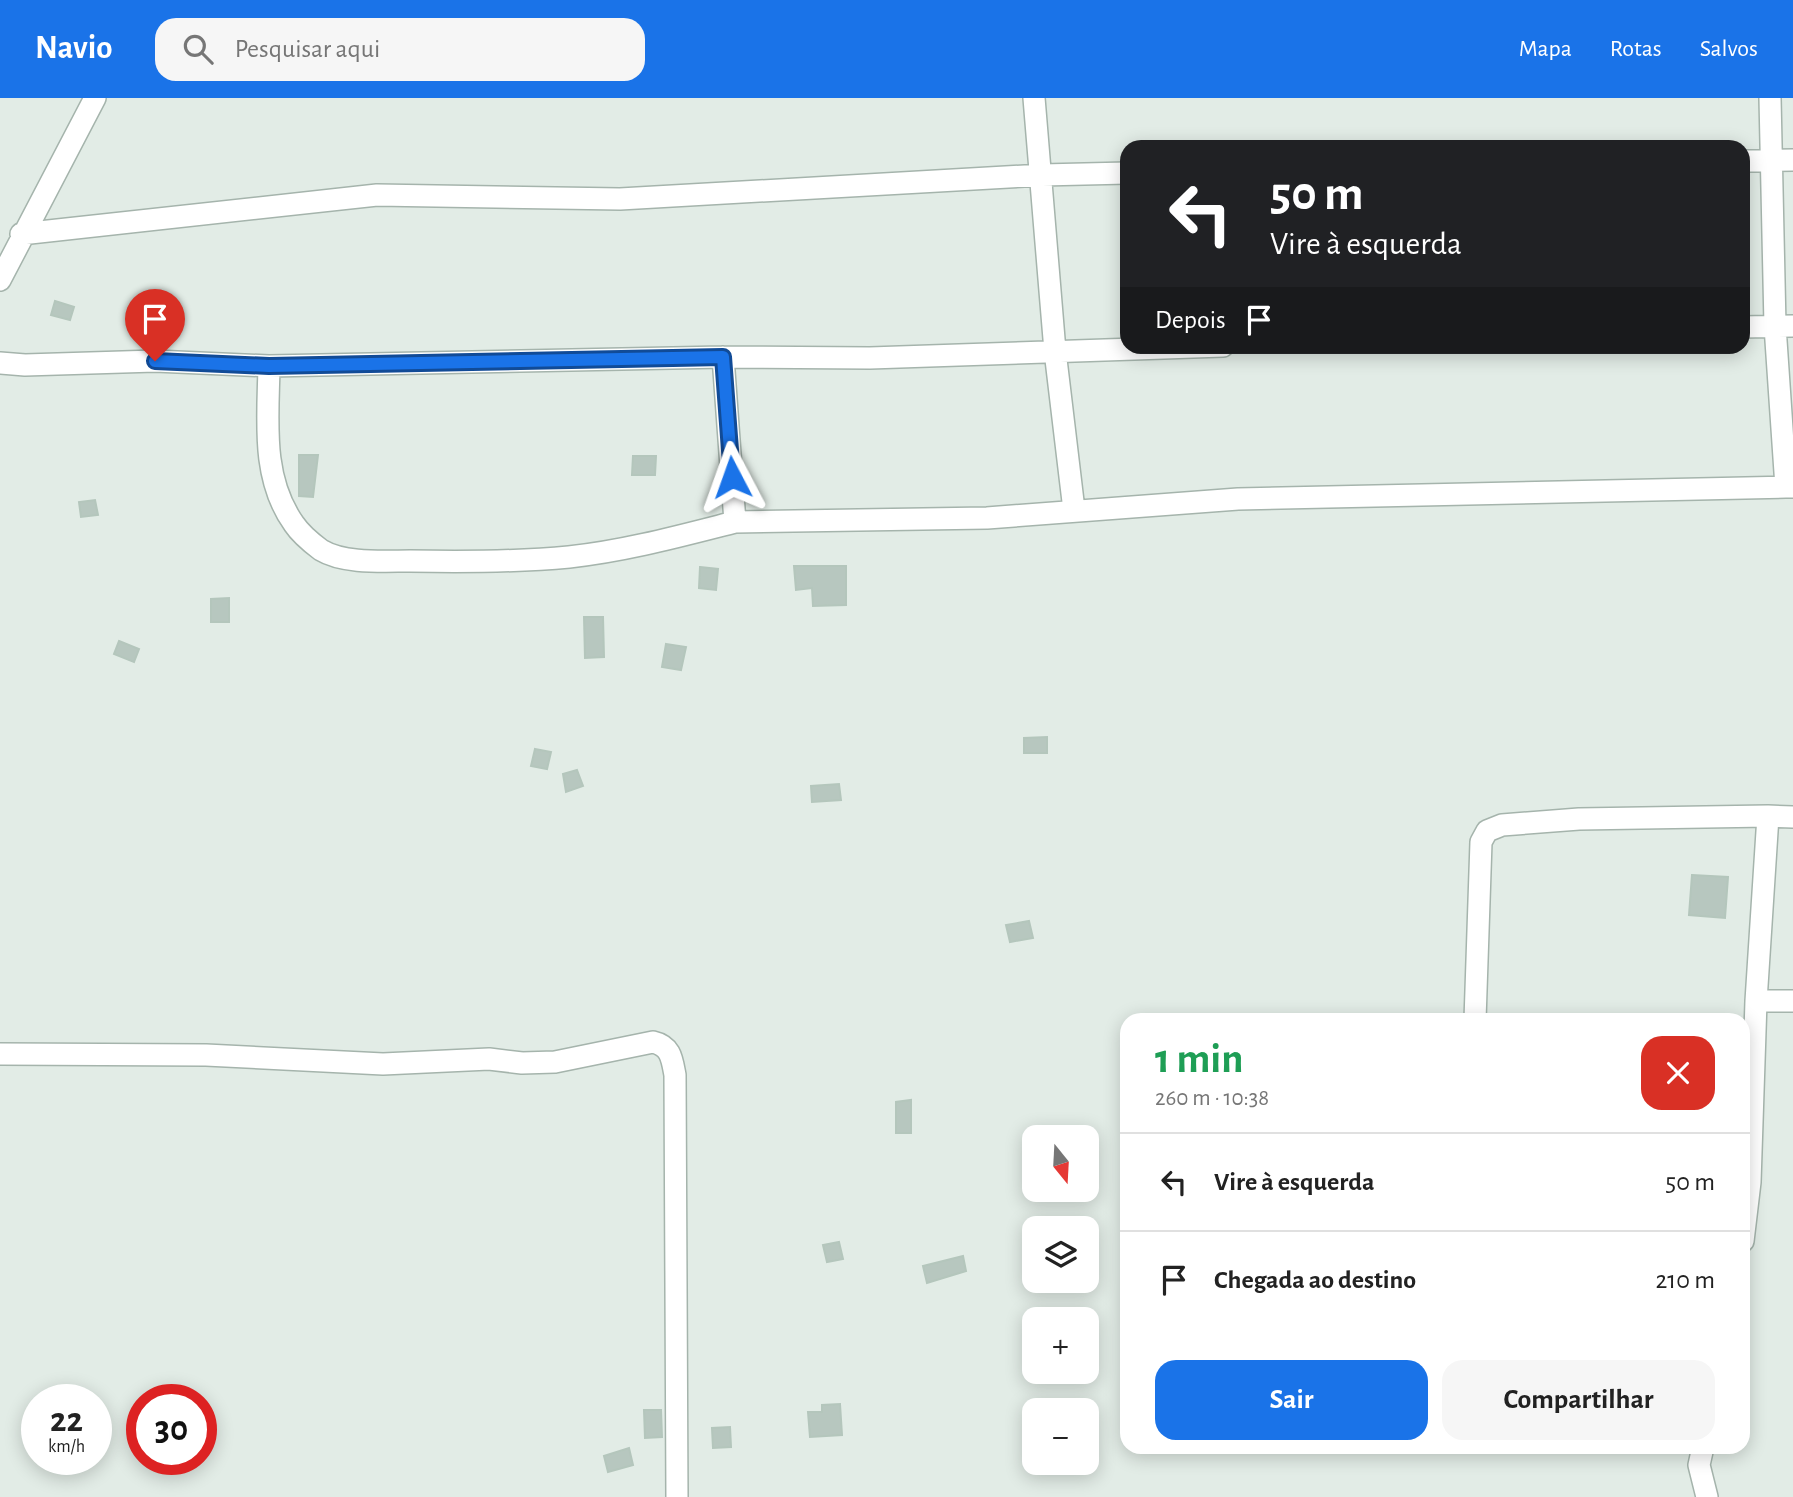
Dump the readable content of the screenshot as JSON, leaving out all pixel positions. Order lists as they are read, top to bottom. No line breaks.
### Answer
{"north":"bottom","page":{"header":"Navio","search":"Pesquisar aqui","nav":["Mapa","Rotas","Salvos"],"turn":["50 m","Vire à esquerda"],"then":"Depois","heading":["1 min","260 m · 10:38"],"map_buttons":["+","−"],"list":[{"name":"Vire à esquerda","value":"50 m"},{"name":"Chegada ao destino","value":"210 m"}],"buttons":["Sair","Compartilhar"],"speed":"22 km/h","limit":"30"}}
